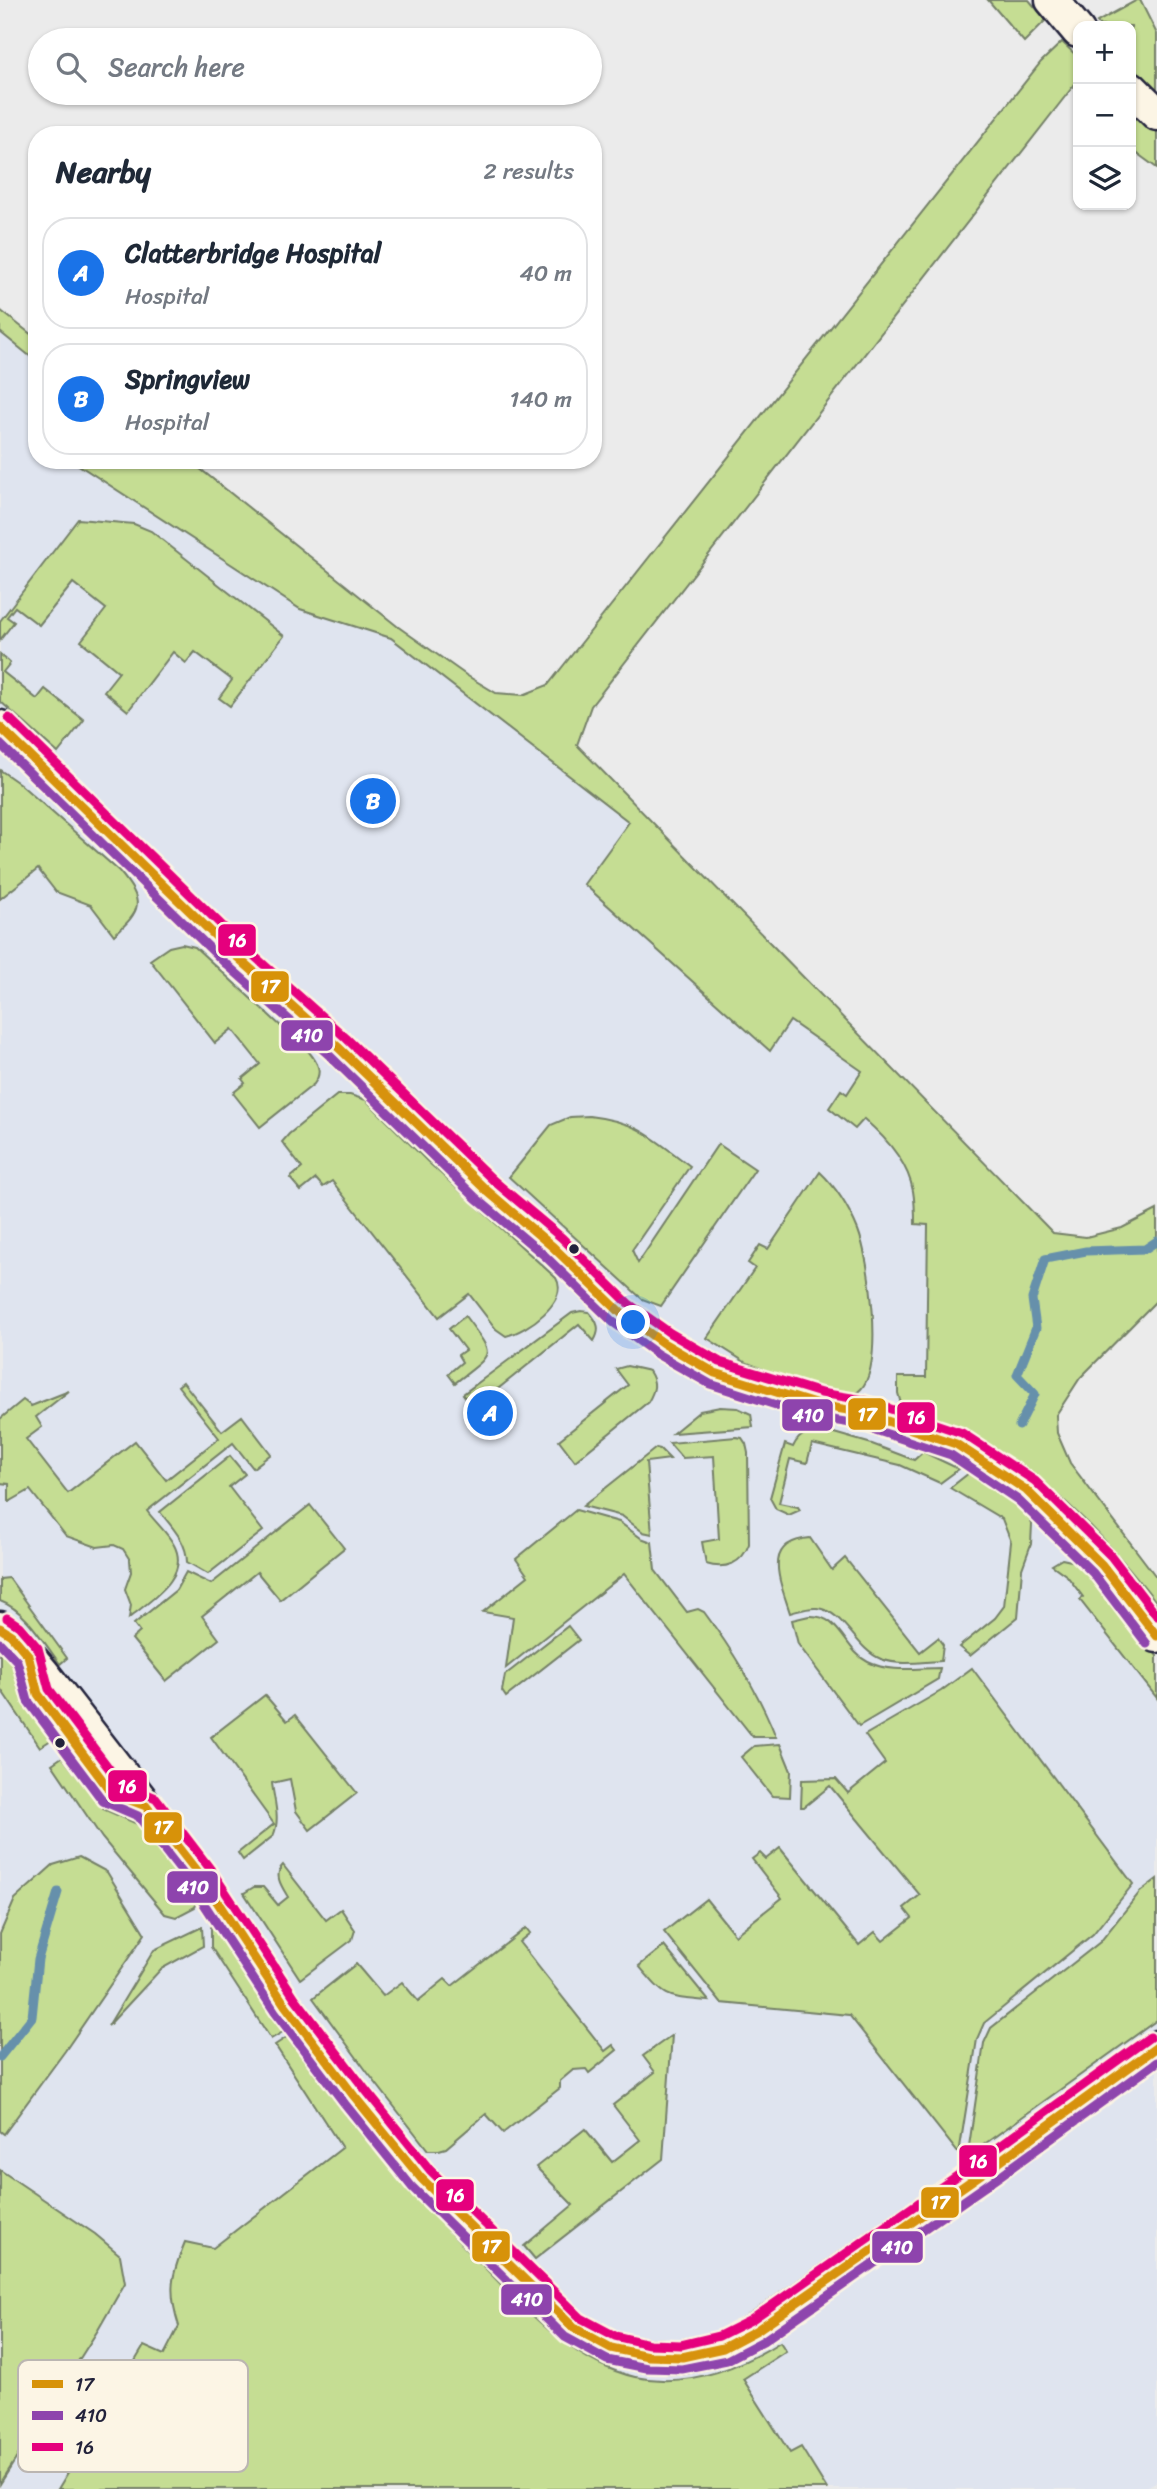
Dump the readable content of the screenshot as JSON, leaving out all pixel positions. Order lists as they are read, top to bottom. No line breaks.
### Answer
{"lines":["transit line 16","transit line 17","transit line 410"],"legend":["17","410","16"],"page":{"map_buttons":["+","−"],"search":"Search here","heading":["Nearby","2 results"],"list":[{"mark":"A","name":"Clatterbridge Hospital","note":"Hospital","value":"40 m"},{"mark":"B","name":"Springview","note":"Hospital","value":"140 m"}],"pins":["B","A"]}}
